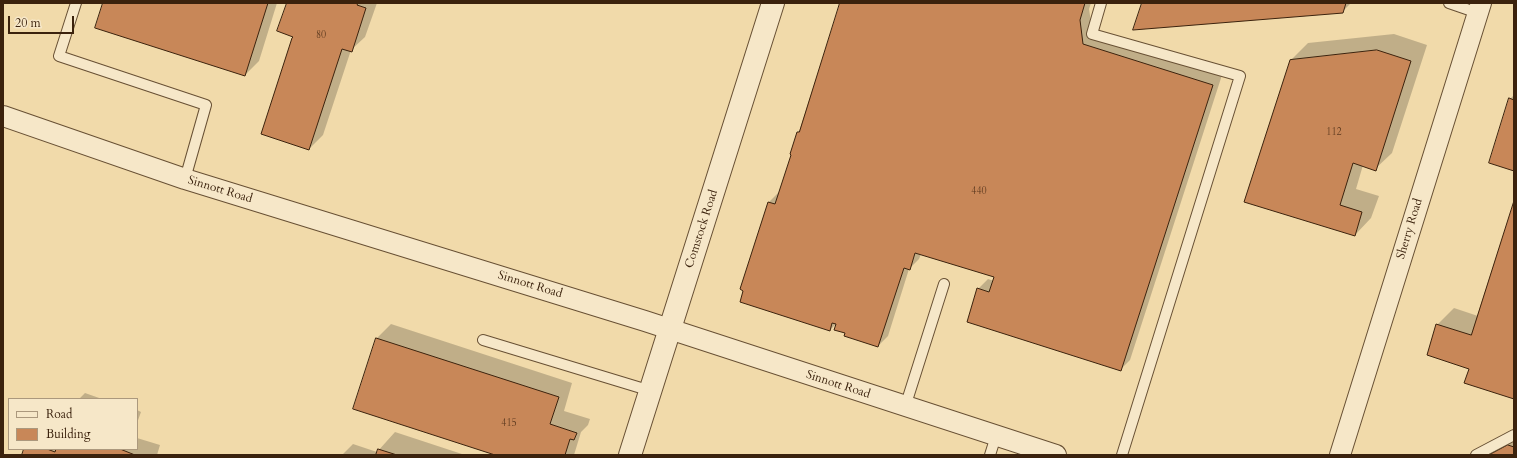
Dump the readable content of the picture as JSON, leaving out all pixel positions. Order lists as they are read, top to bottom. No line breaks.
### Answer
{"streets":{"street":["Sinnott Road","Comstock Road","Sherry Road"]},"crossings":[["Sinnott Road","Comstock Road"]],"house_numbers":["80","112","440","415"],"legend":["Road","Building"],"scale_bar":"20 m"}
